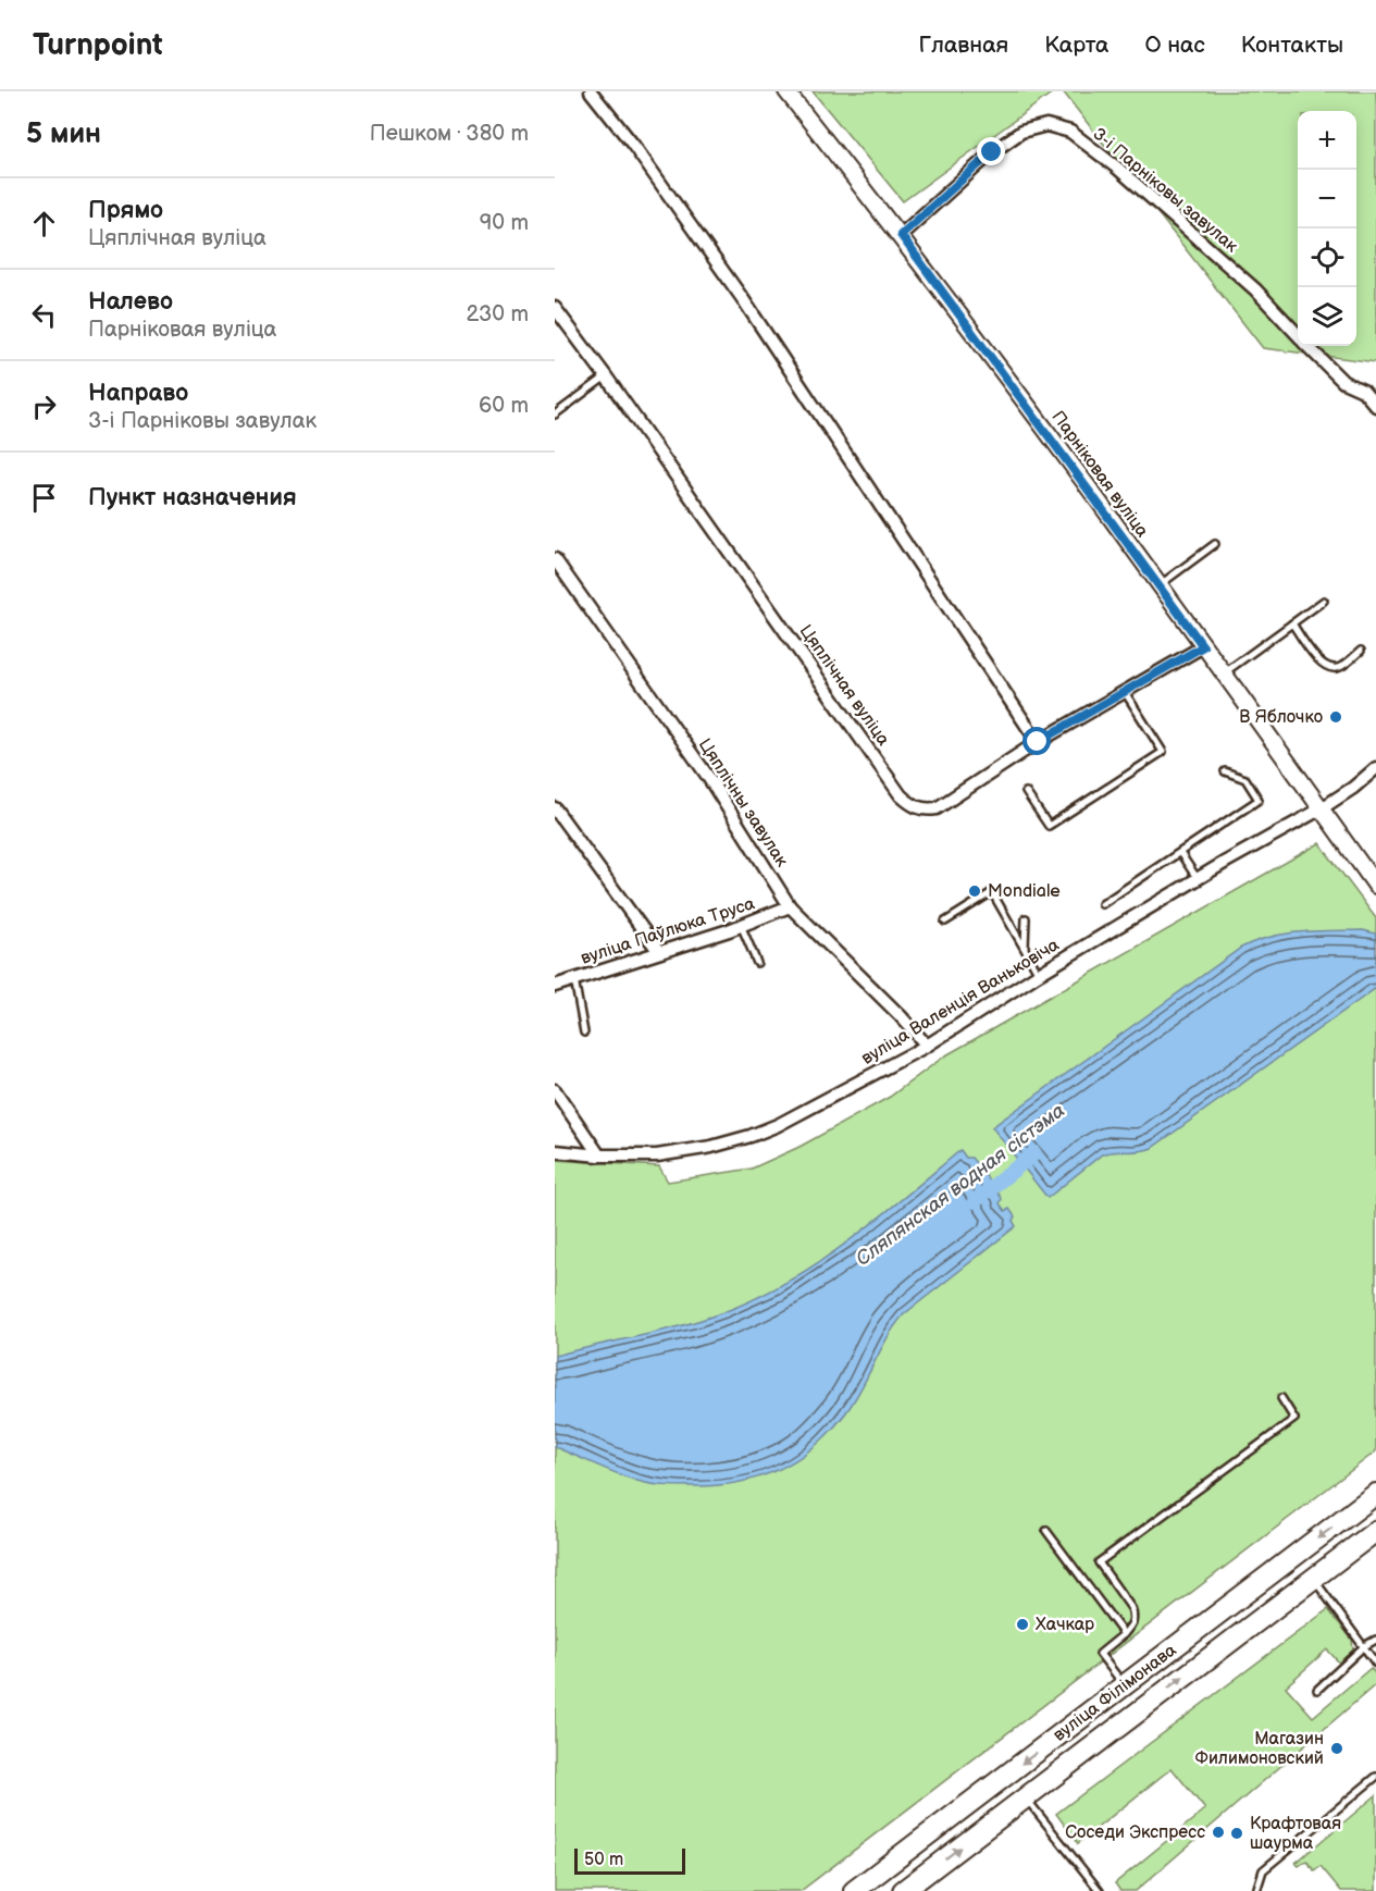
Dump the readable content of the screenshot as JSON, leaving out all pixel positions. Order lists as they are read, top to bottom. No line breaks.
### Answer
{"streets":{"main road":["вуліца Філімонава"],"street":["3-і Парніковы завулак","Парніковая вуліца","Цяплічная вуліца","Цяплічны завулак","вуліца Паўлюка Труса","вуліца Валенція Ваньковіча"]},"crossings":[["3-і Парніковы завулак","Парніковая вуліца"],["Парніковая вуліца","Цяплічная вуліца"],["Парніковая вуліца","вуліца Валенція Ваньковіча"],["Цяплічны завулак","вуліца Паўлюка Труса"],["Цяплічны завулак","вуліца Валенція Ваньковіча"]],"water":["Сляпянская водная сістэма"],"places":["В Яблочко","Mondiale","Хачкар","Магазин Филимоновский","Соседи Экспресс","Крафтовая шаурма"],"scale_bar":"50 m","page":{"header":"Turnpoint","nav":["Главная","Карта","О нас","Контакты"],"heading":["5 мин","Пешком · 380 m"],"map_buttons":["+","−"],"list":[["Прямо","Цяплічная вуліца","90 m"],["Налево","Парніковая вуліца","230 m"],["Направо","3-і Парніковы завулак","60 m"],"Пункт назначения"],"scale":"50 m"}}
